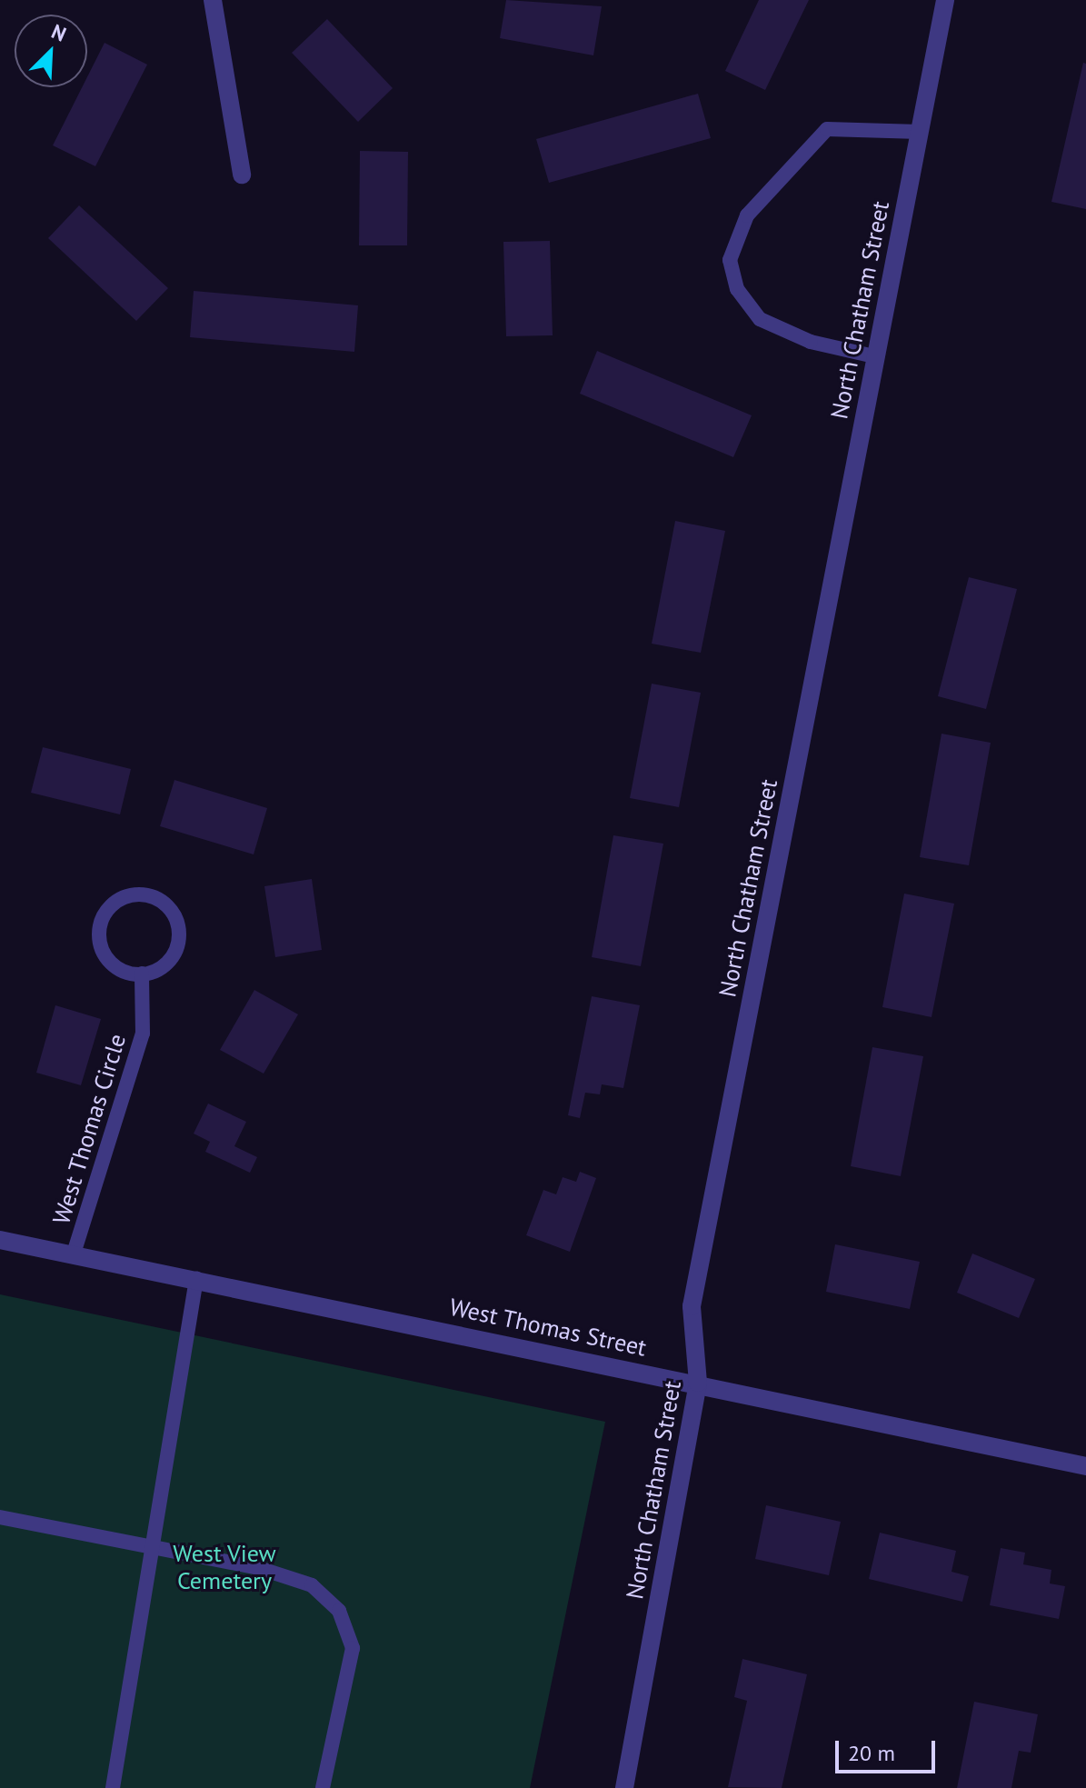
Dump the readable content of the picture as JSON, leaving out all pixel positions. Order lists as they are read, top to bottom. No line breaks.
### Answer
{"streets":{"street":["North Chatham Street","West Thomas Street"],"lane":["West Thomas Circle"]},"crossings":[["North Chatham Street","West Thomas Street"],["West Thomas Circle","West Thomas Street"]],"parks":["West View Cemetery"],"scale_bar":"20 m","north":"top right"}
